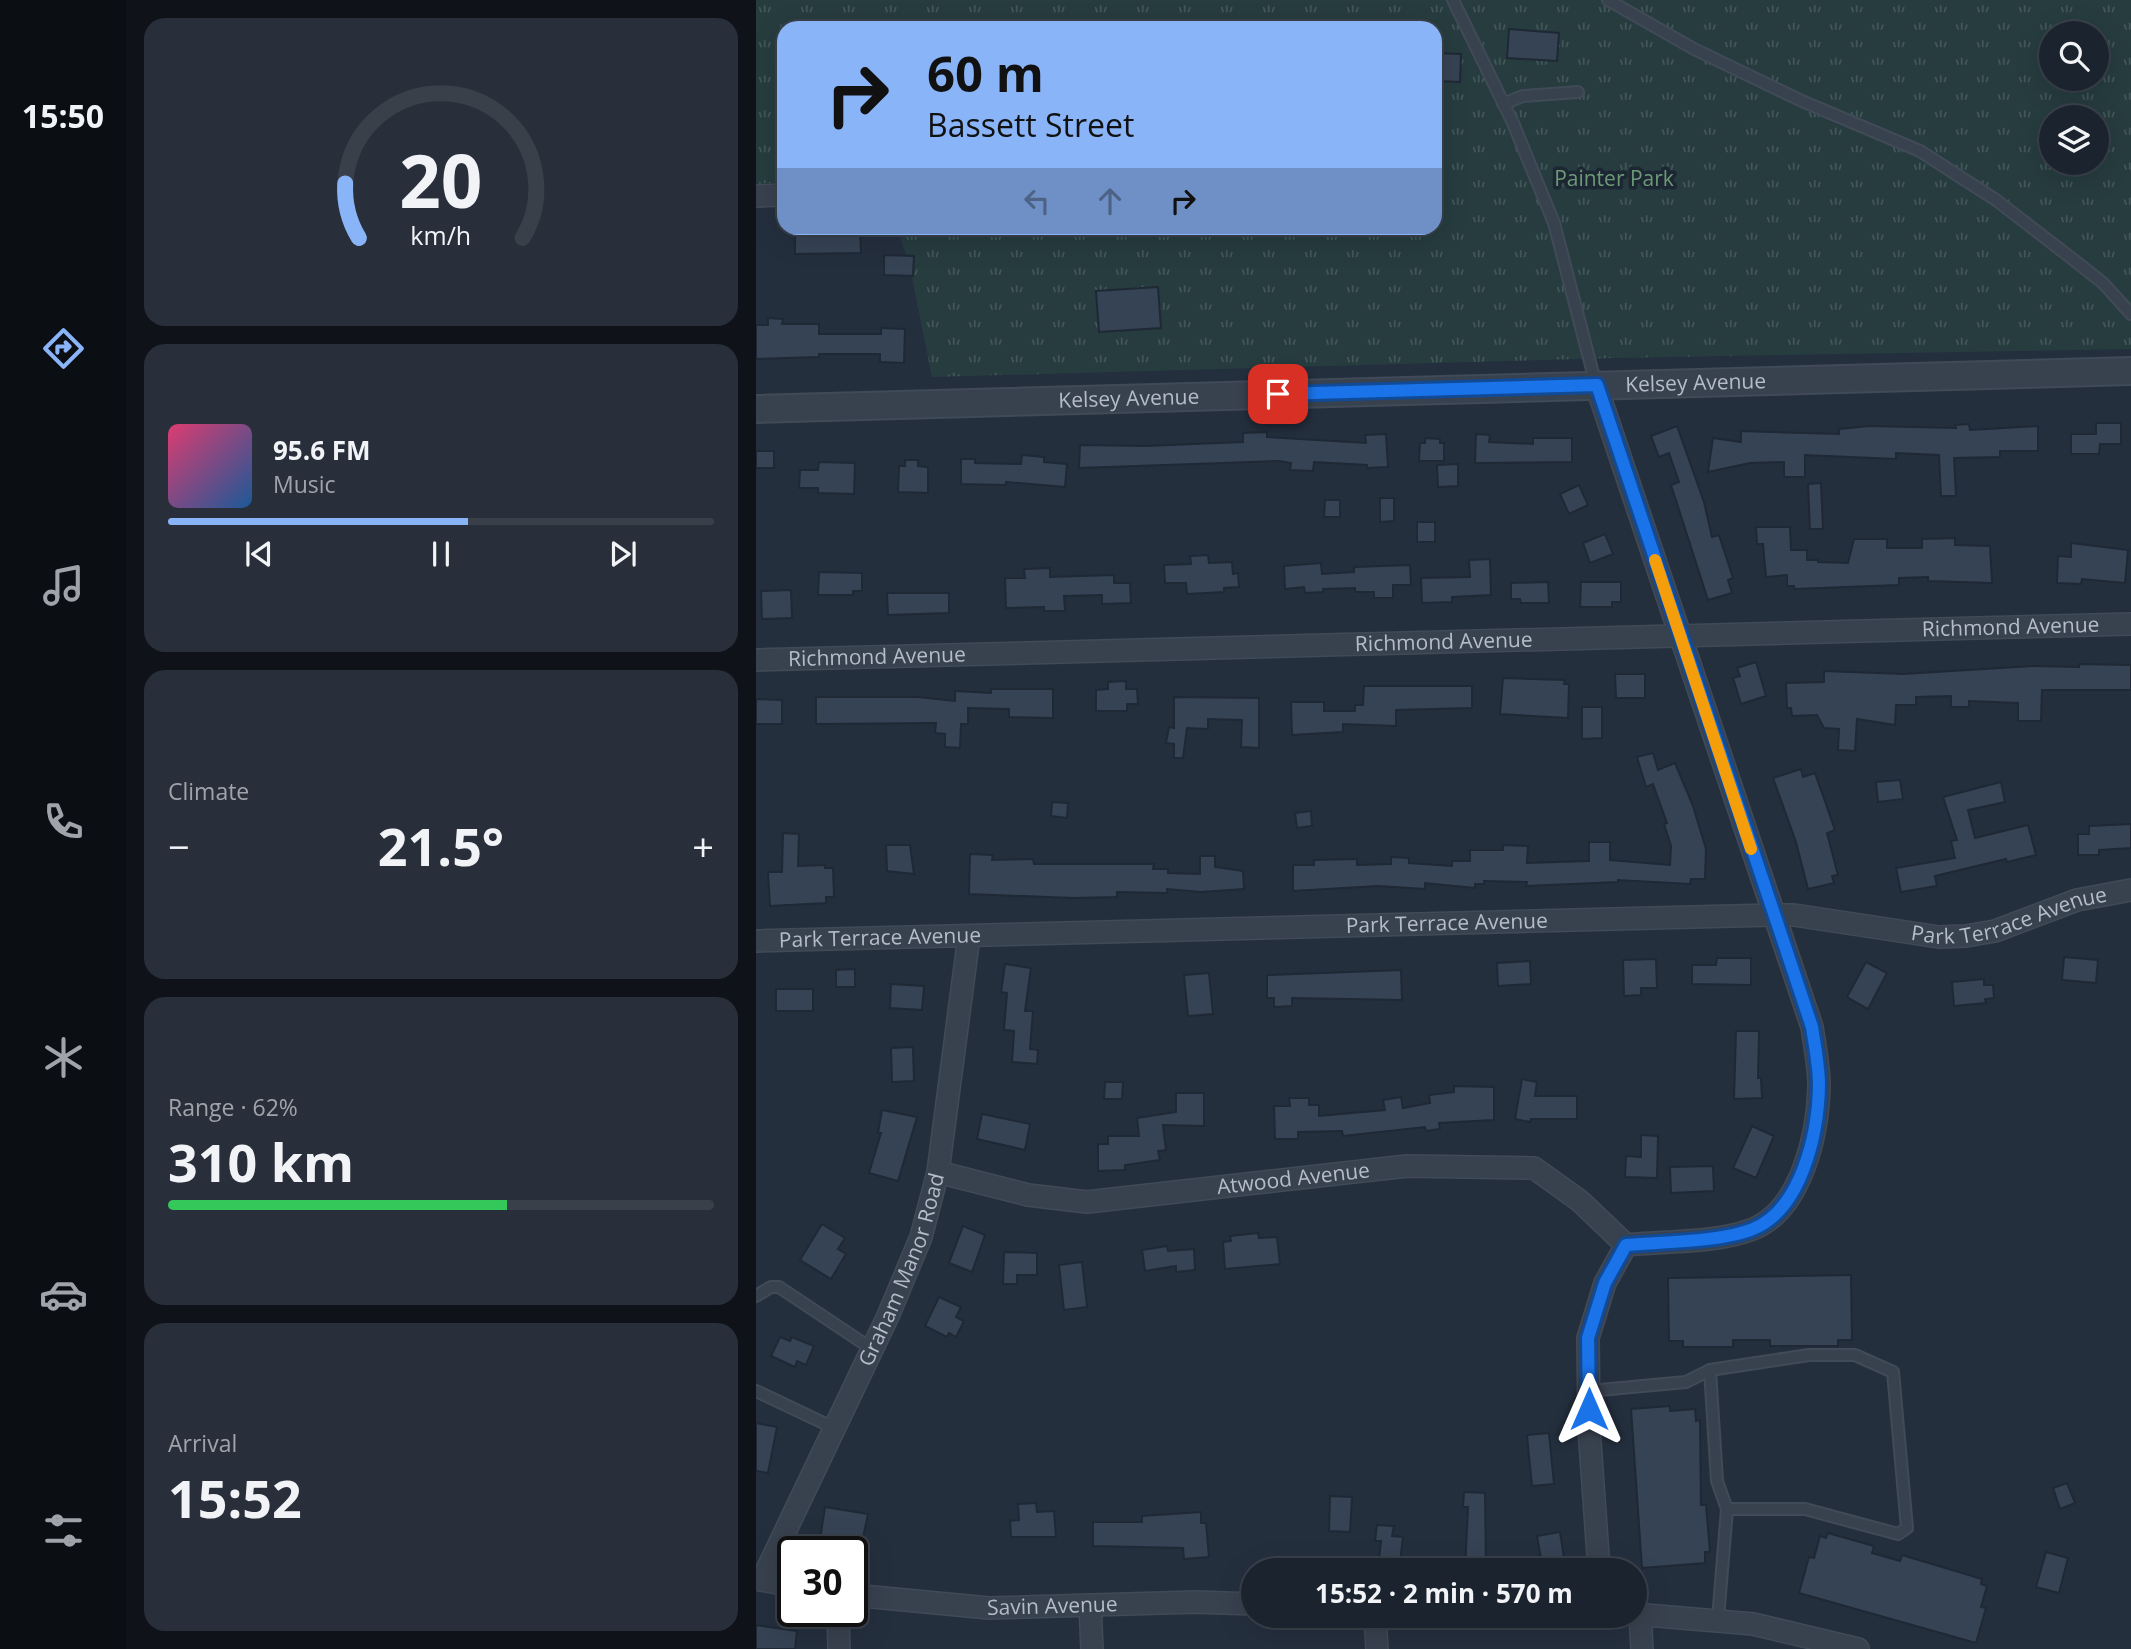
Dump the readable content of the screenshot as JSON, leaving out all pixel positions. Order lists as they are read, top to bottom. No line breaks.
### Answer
{"streets":{"street":["Kelsey Avenue","Richmond Avenue","Park Terrace Avenue","Atwood Avenue","Graham Manor Road","Savin Avenue"]},"crossings":[["Park Terrace Avenue","Graham Manor Road"],["Atwood Avenue","Graham Manor Road"]],"parks":["Painter Park"],"page":{"tabs":"15:50","turn":["60 m","Bassett Street"],"song":["95.6 FM","Music"],"tile":["Climate",["Range · 62%","310 km"],["Arrival","15:52"]],"heat":["−","21.5°","+"],"limit":"30","trip":"15:52 · 2 min · 570 m","gauge":["20","km/h"]}}
